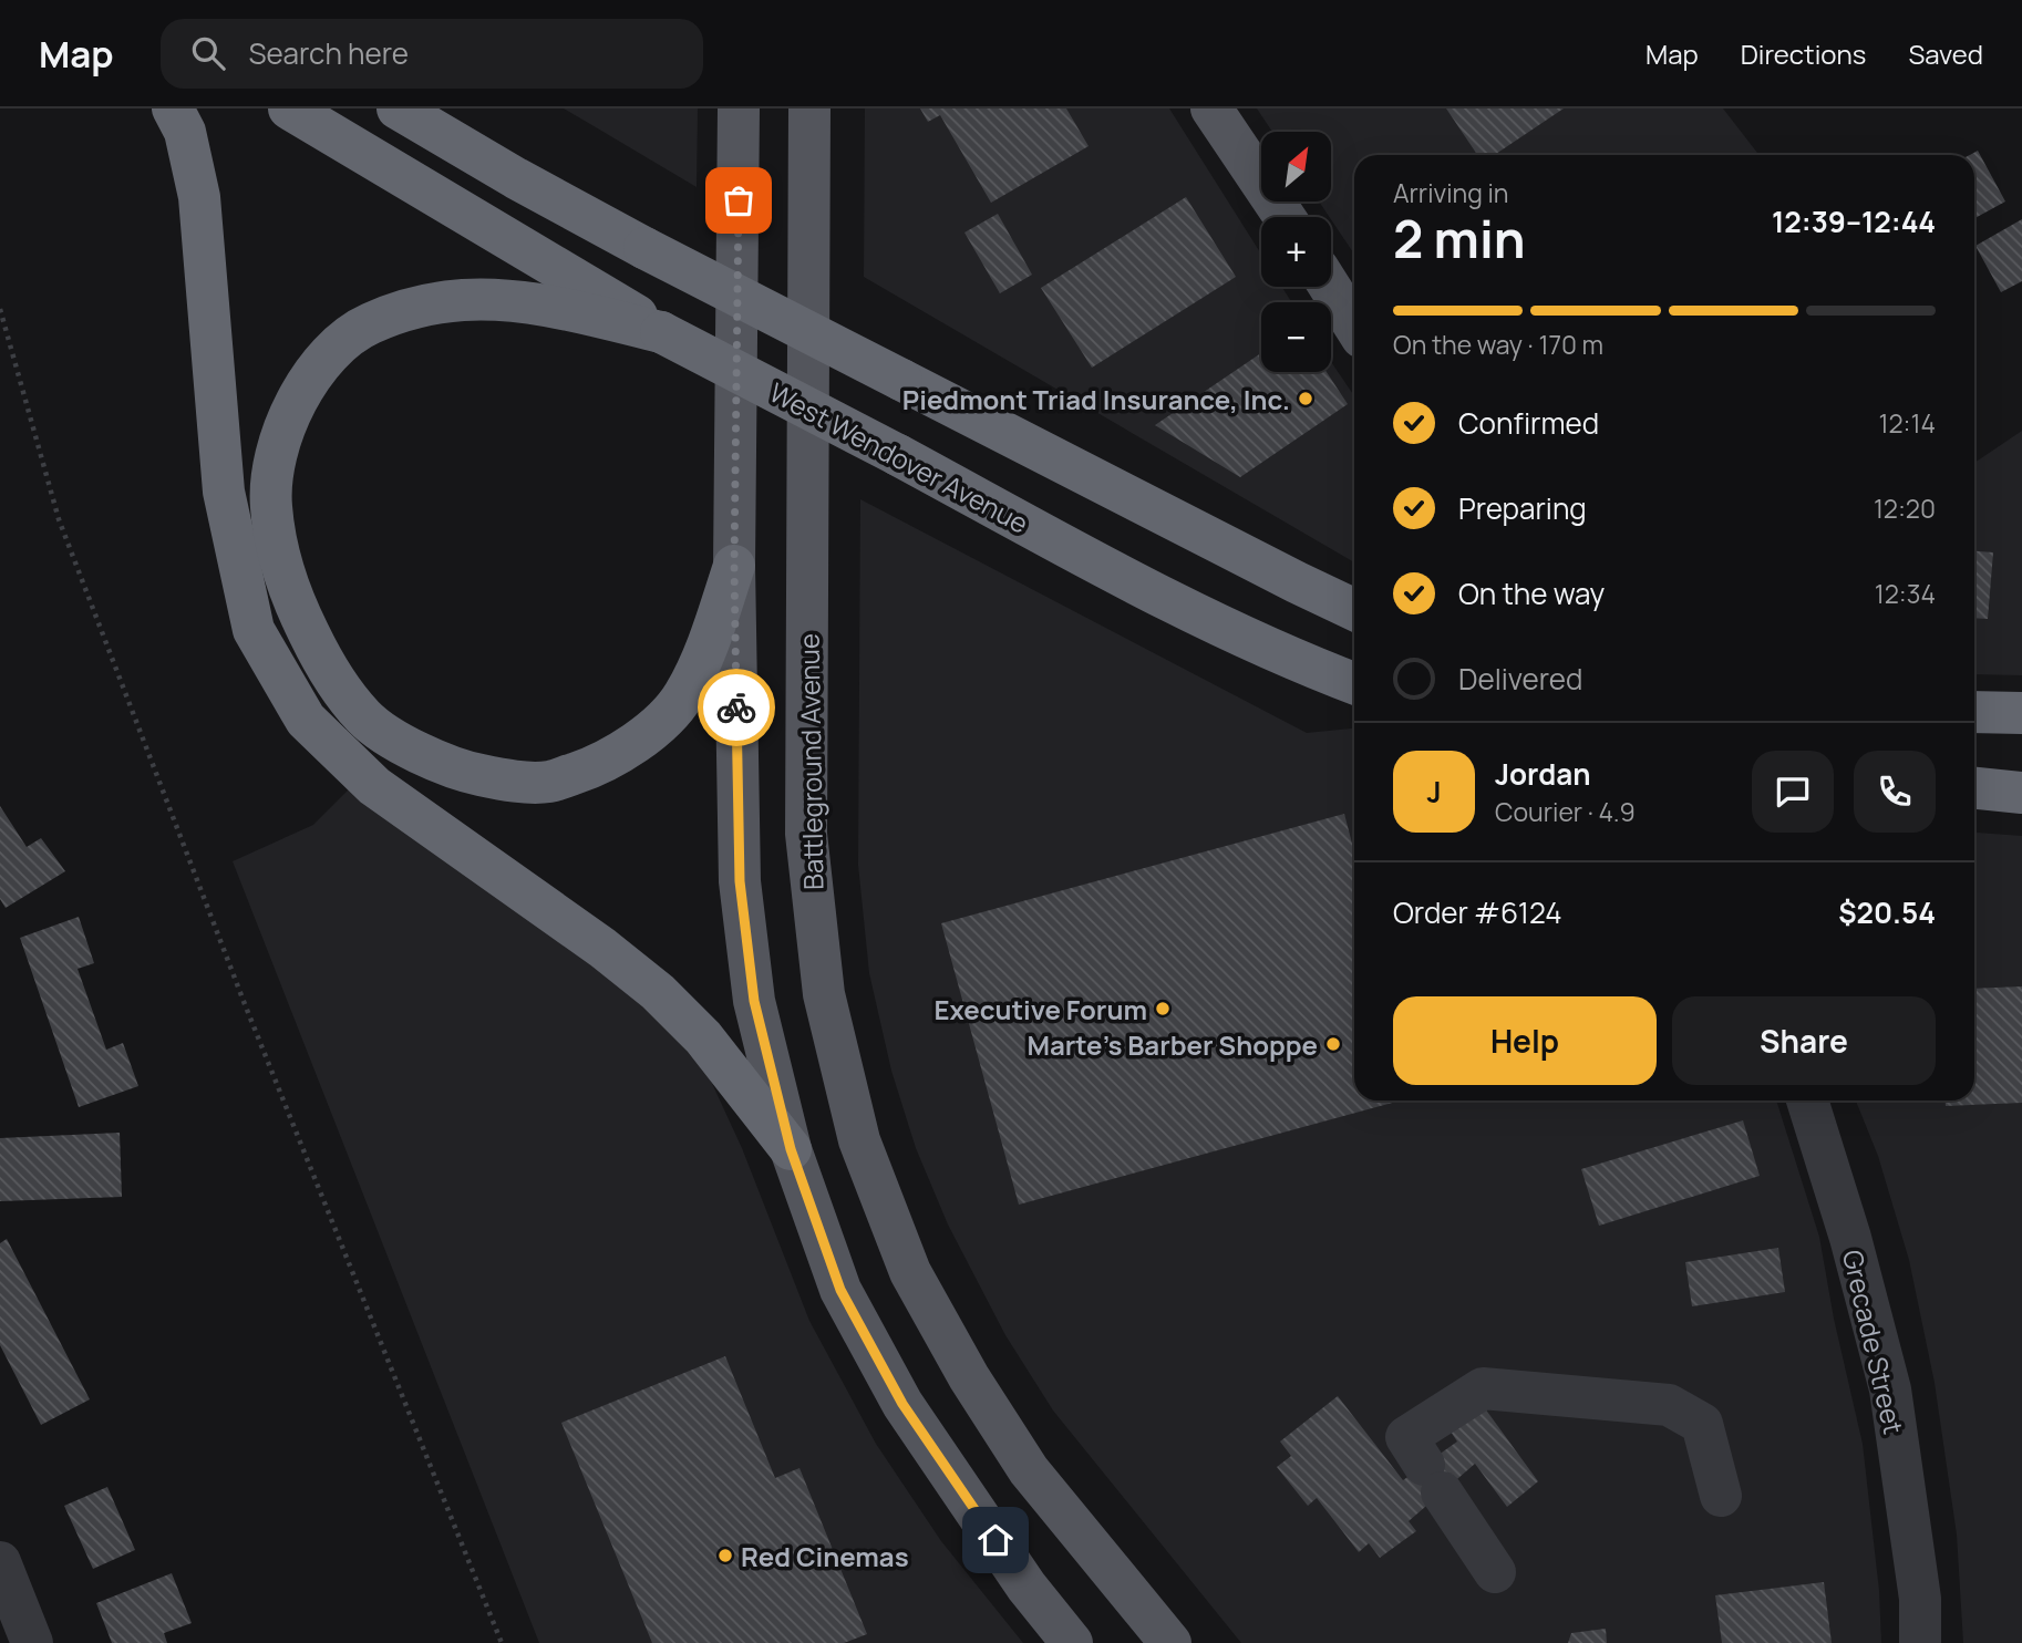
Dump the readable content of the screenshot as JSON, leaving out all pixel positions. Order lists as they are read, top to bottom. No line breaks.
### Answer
{"streets":{"highway":["West Wendover Avenue"],"main road":["Battleground Avenue"],"street":["Grecade Street"]},"places":["Piedmont Triad Insurance, Inc.","Executive Forum","Marte's Barber Shoppe","Red Cinemas"],"north":"top right","page":{"header":"Map","search":"Search here","nav":["Map","Directions","Saved"],"map_buttons":["+","−"],"heading":["2 min","Arriving in","12:39–12:44"],"panel":["Jordan","Courier · 4.9","Order #6124","$20.54"],"bar":"On the way · 170 m","list":[["Confirmed","12:14"],["Preparing","12:20"],["On the way","12:34"],"Delivered"],"round":"J","buttons":["Help","Share"]}}
